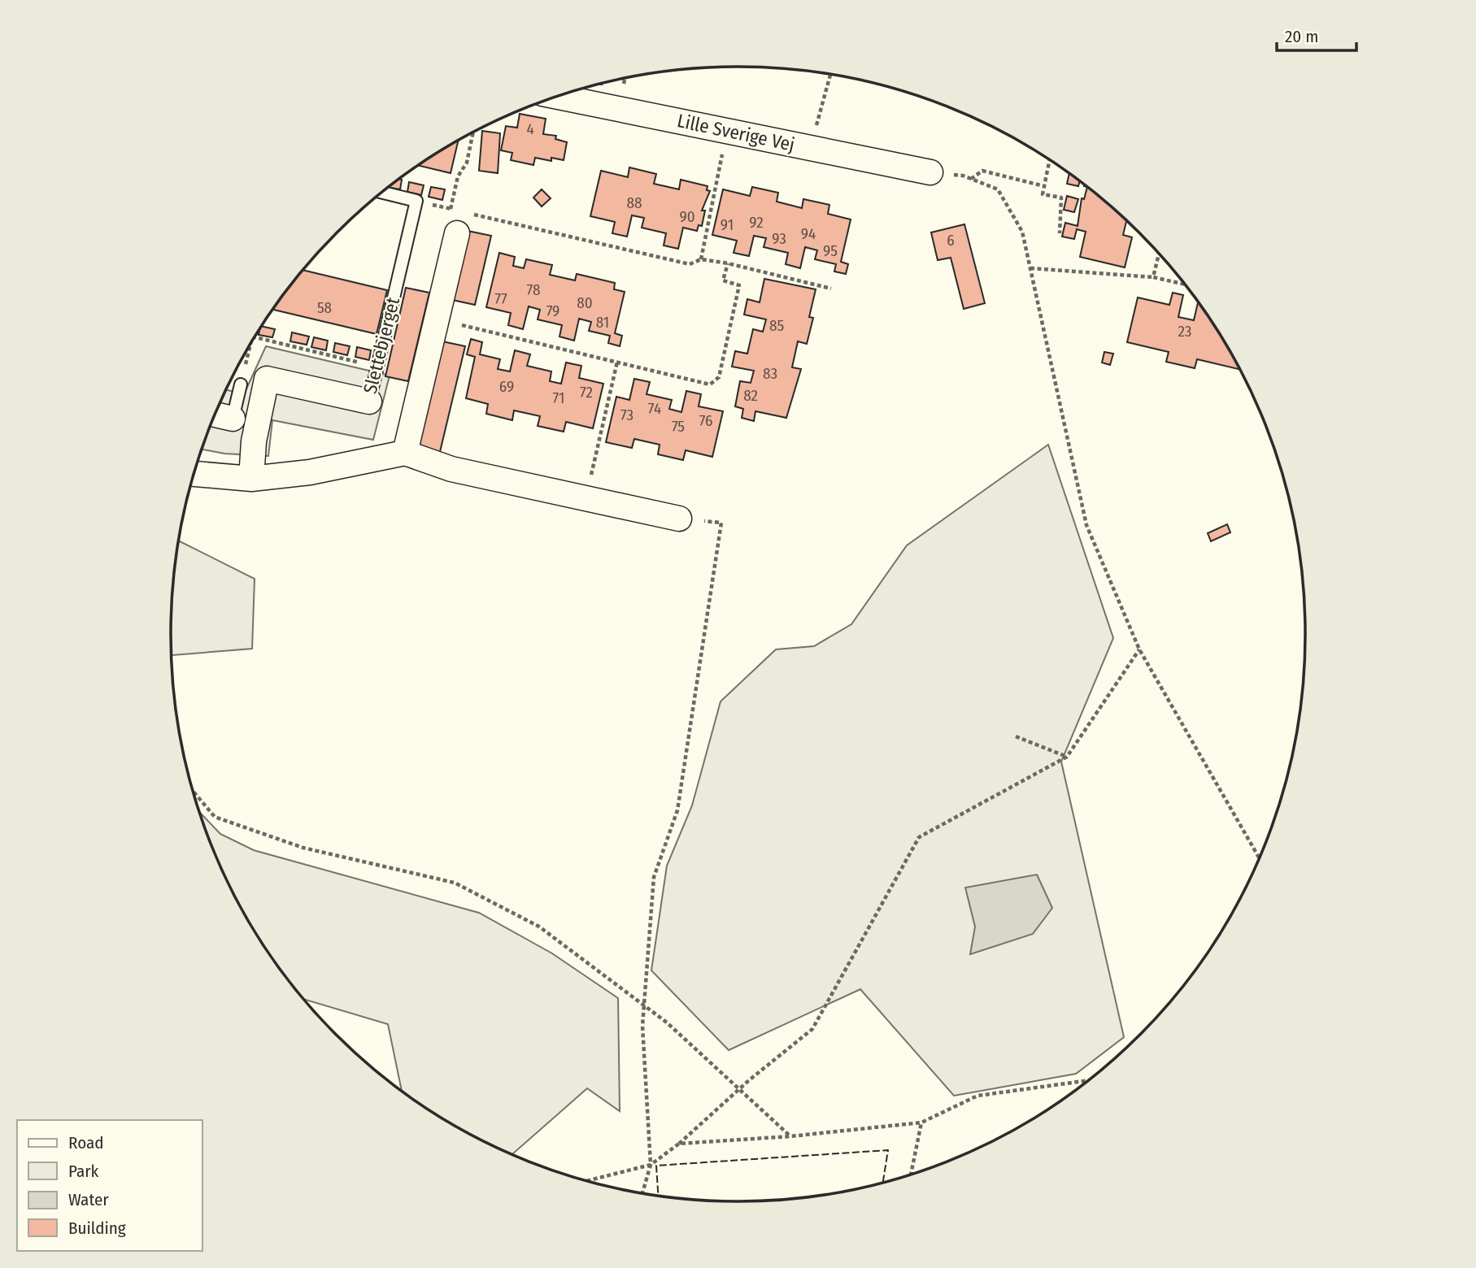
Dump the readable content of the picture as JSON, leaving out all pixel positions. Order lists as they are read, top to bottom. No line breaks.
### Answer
{"streets":{"street":["Lille Sverige Vej","Slettebjerget"]},"house_numbers":["4","88","90","92","91","94","93","6","95","78","77","80","58","79","81","85","23","83","69","72","82","71","74","73","76","75"],"legend":["Road","Park","Water","Building"],"scale_bar":"20 m"}
